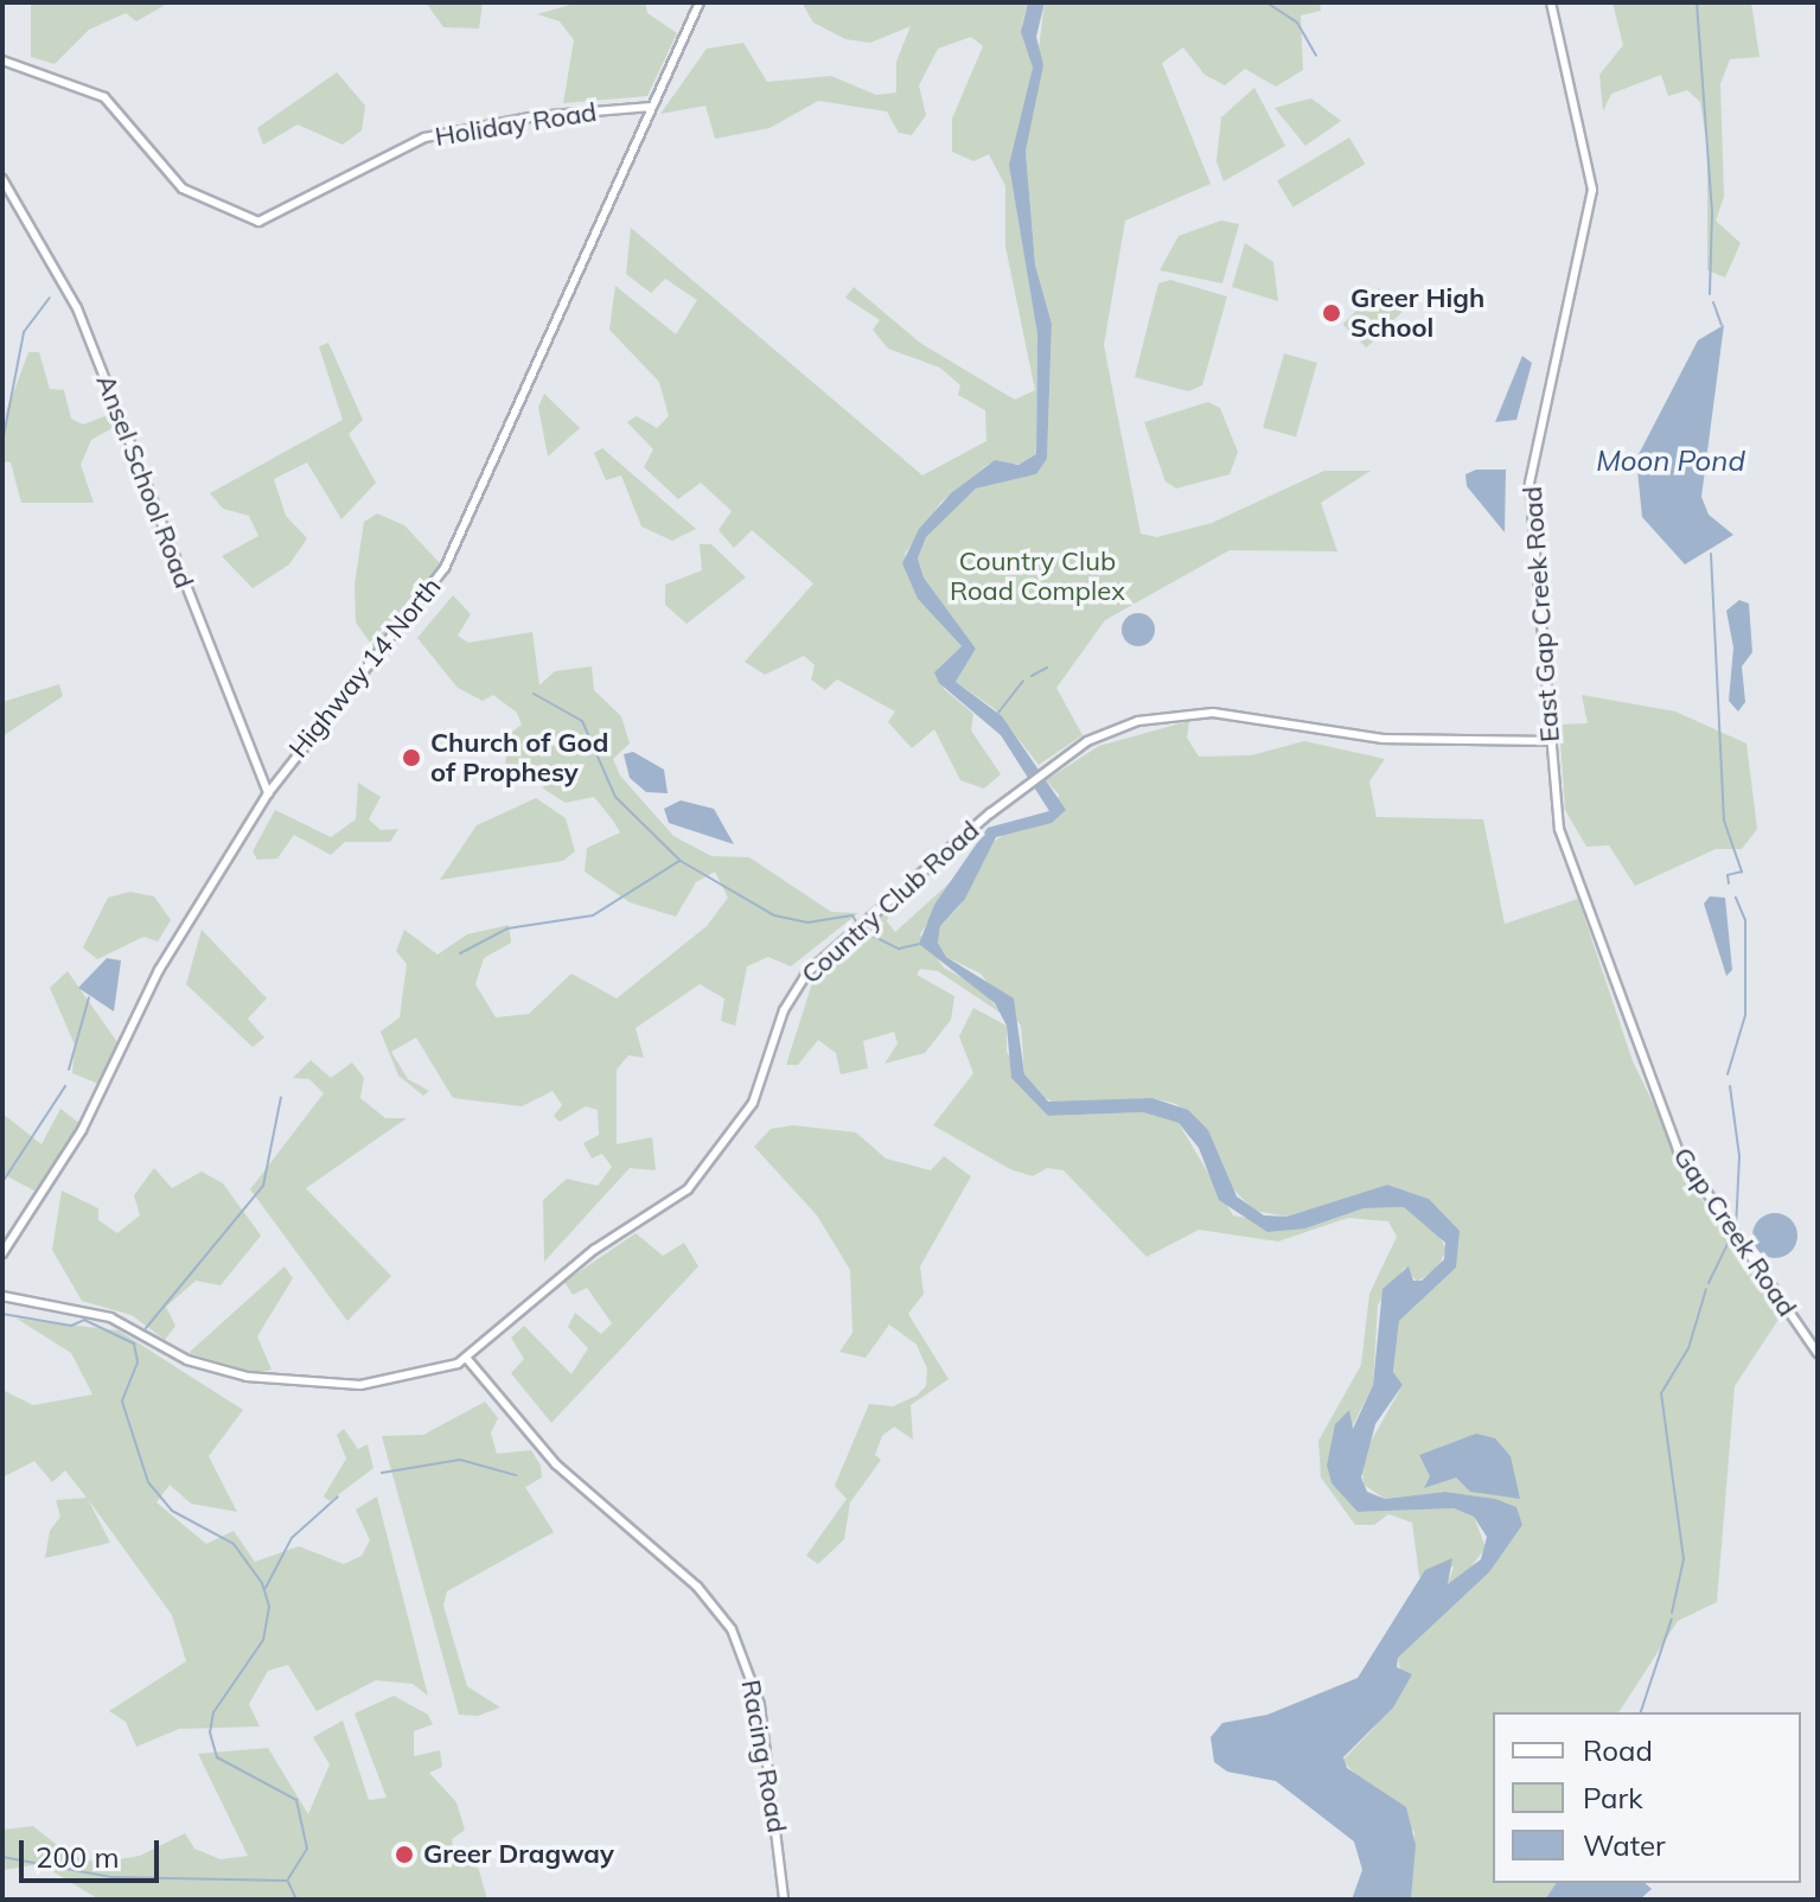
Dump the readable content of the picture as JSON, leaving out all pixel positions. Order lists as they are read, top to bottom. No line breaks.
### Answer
{"streets":{"street":["Holiday Road","Ansel School Road","East Gap Creek Road","Highway 14 North","Country Club Road","Gap Creek Road","Racing Road"]},"crossings":[["Holiday Road","Highway 14 North"],["Ansel School Road","Highway 14 North"],["East Gap Creek Road","Country Club Road"],["East Gap Creek Road","Gap Creek Road"],["Country Club Road","Racing Road"]],"water":["Moon Pond"],"parks":["Country Club Road Complex"],"places":["Greer High School","Church of God of Prophesy","Greer Dragway"],"legend":["Road","Park","Water"],"scale_bar":"200 m"}
